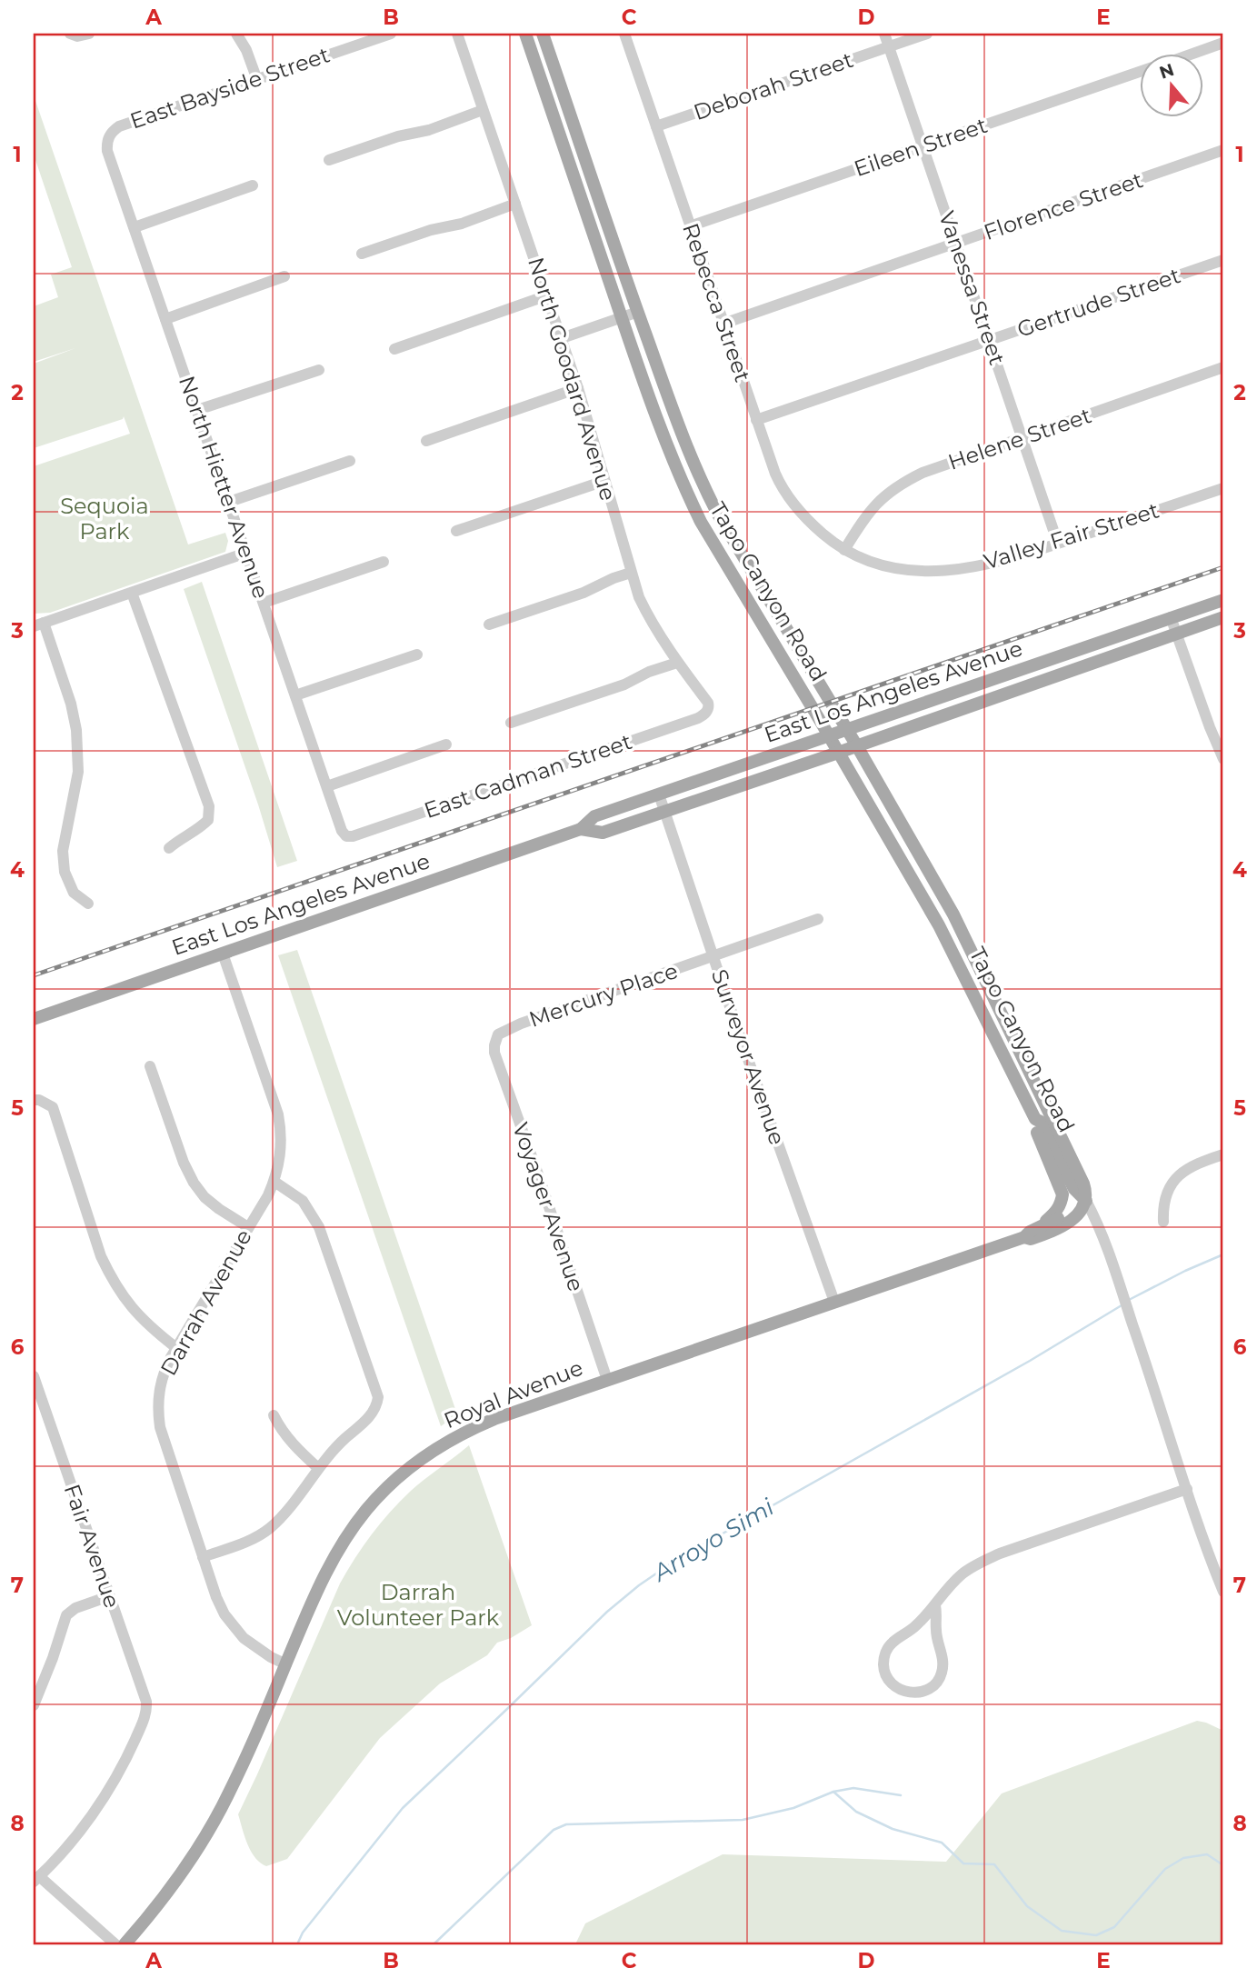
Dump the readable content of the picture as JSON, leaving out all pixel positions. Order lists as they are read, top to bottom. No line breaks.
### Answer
{"streets":{"main road":["Tapo Canyon Road","East Los Angeles Avenue","Royal Avenue"],"street":["Deborah Street","East Bayside Street","Eileen Street","Florence Street","Vanessa Street","Rebecca Street","Gertrude Street","North Goodard Avenue","Helene Street","North Hietter Avenue","Valley Fair Street","East Cadman Street","Mercury Place","Surveyor Avenue","Voyager Avenue","Darrah Avenue","Fair Avenue"]},"crossings":[["Deborah Street","Vanessa Street"],["Deborah Street","Rebecca Street"],["East Bayside Street","North Hietter Avenue"],["Eileen Street","Vanessa Street"],["Eileen Street","Rebecca Street"],["Florence Street","Vanessa Street"],["Florence Street","Rebecca Street"],["Vanessa Street","Gertrude Street"],["Vanessa Street","Helene Street"],["Vanessa Street","Valley Fair Street"],["Rebecca Street","Gertrude Street"],["Rebecca Street","Helene Street"],["Rebecca Street","Valley Fair Street"],["North Goodard Avenue","East Cadman Street"],["Helene Street","Valley Fair Street"],["North Hietter Avenue","East Cadman Street"],["Tapo Canyon Road","East Los Angeles Avenue"],["Tapo Canyon Road","Royal Avenue"],["East Los Angeles Avenue","Surveyor Avenue"],["East Los Angeles Avenue","Darrah Avenue"],["Mercury Place","Surveyor Avenue"],["Mercury Place","Voyager Avenue"],["Surveyor Avenue","Royal Avenue"],["Voyager Avenue","Royal Avenue"],["Darrah Avenue","Royal Avenue"]],"water":["Arroyo Simi"],"parks":["Sequoia Park","Darrah Volunteer Park"],"north":"top","grid":{"columns":["A","B","C","D","E"],"rows":["1","2","3","4","5","6","7","8"]}}
